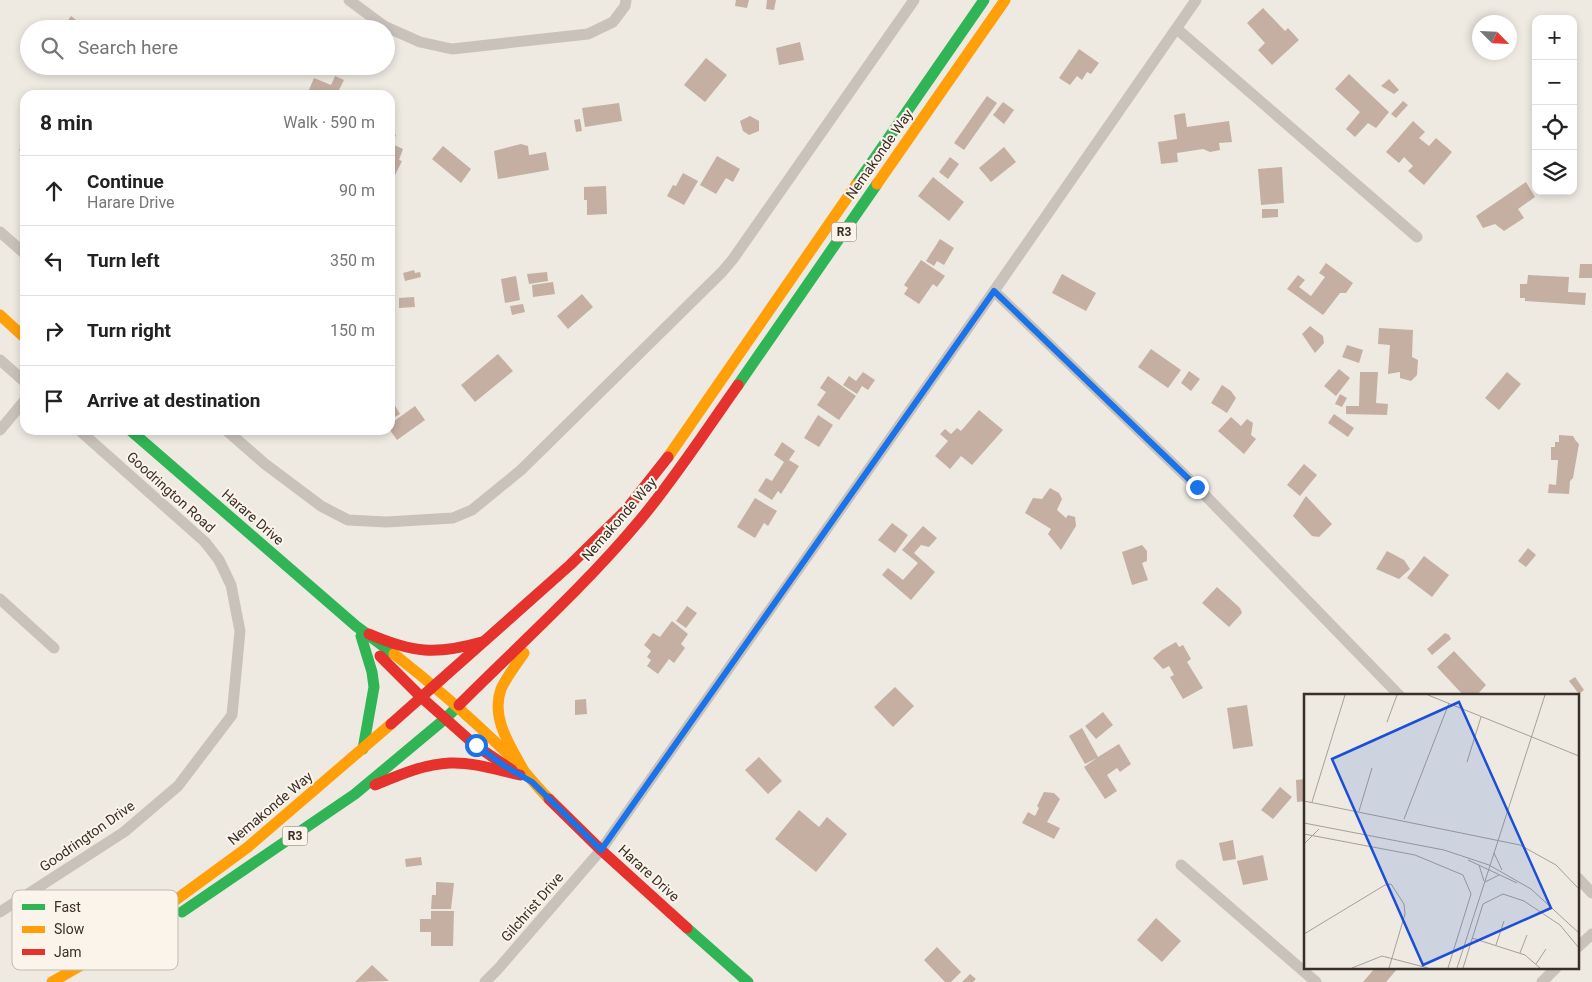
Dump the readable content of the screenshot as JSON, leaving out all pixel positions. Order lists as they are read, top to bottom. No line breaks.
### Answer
{"streets":{"main road":["Nemakonde Way","R3","Harare Drive"],"street":["Goodrington Road","Goodrington Drive","Gilchrist Drive"]},"crossings":[["Nemakonde Way","R3"],["Nemakonde Way","Harare Drive"],["R3","Harare Drive"],["Goodrington Road","Goodrington Drive"],["Harare Drive","Gilchrist Drive"]],"legend":["Fast","Slow","Jam"],"north":"bottom right","page":{"map_buttons":["+","−"],"search":"Search here","heading":["8 min","Walk · 590 m"],"list":[["Continue","Harare Drive","90 m"],["Turn left","350 m"],["Turn right","150 m"],"Arrive at destination"]}}
